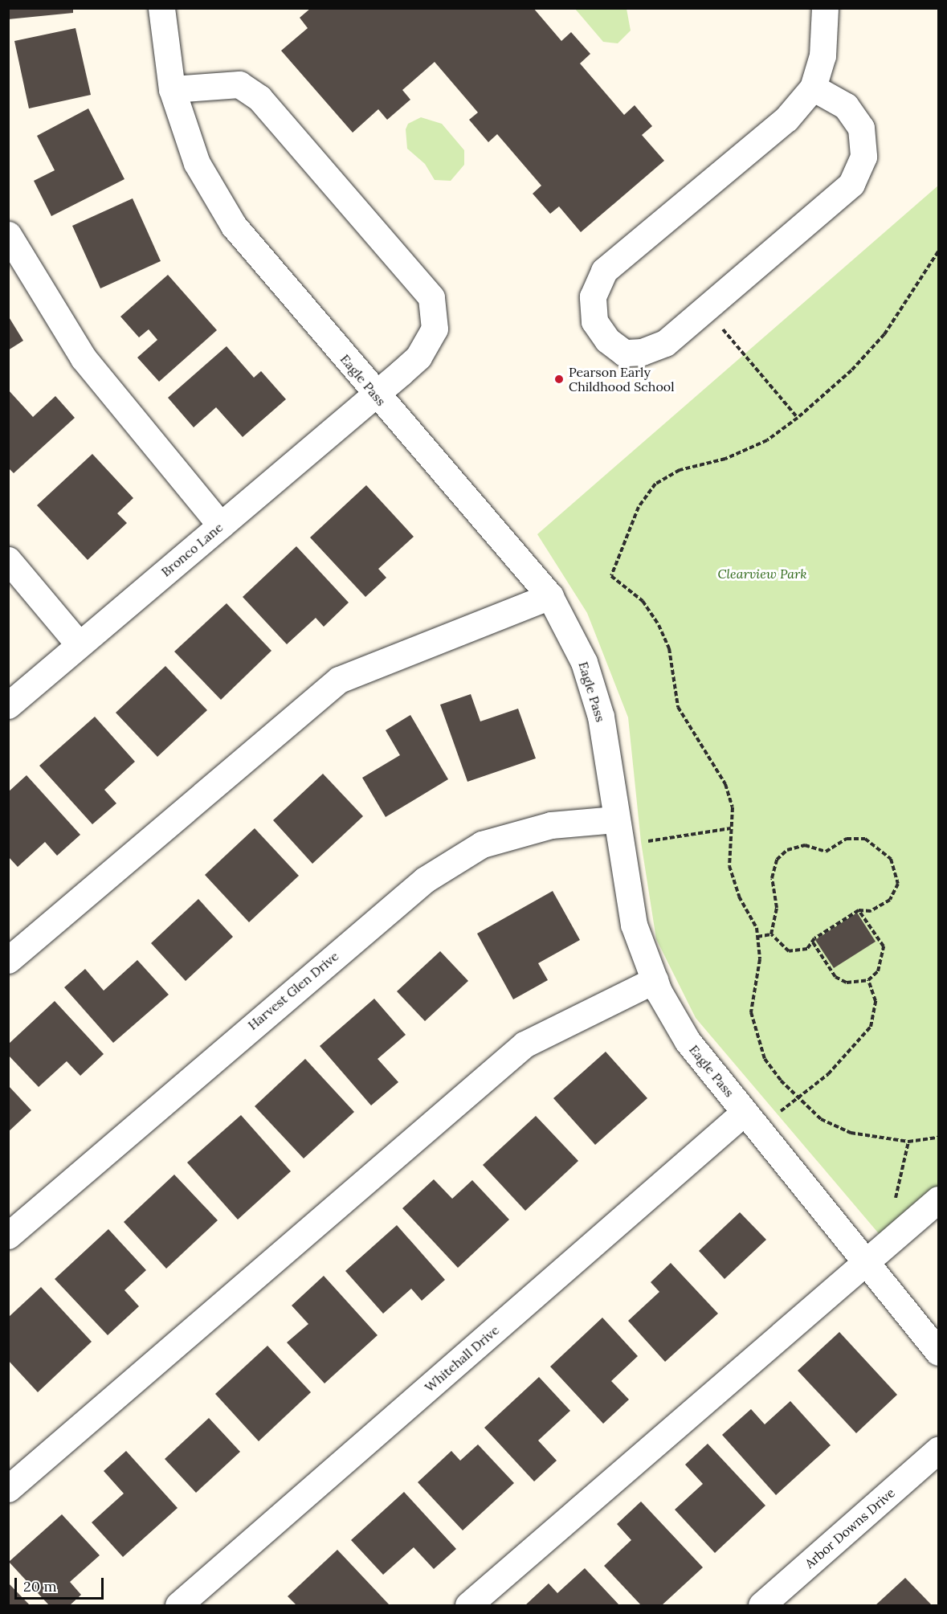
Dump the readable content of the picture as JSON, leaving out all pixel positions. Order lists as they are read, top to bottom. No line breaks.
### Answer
{"streets":{"street":["Eagle Pass","Bronco Lane","Harvest Glen Drive","Whitehall Drive","Arbor Downs Drive"]},"crossings":[["Eagle Pass","Bronco Lane"],["Eagle Pass","Harvest Glen Drive"],["Eagle Pass","Whitehall Drive"]],"parks":["Clearview Park"],"places":["Pearson Early Childhood School"],"scale_bar":"20 m"}
